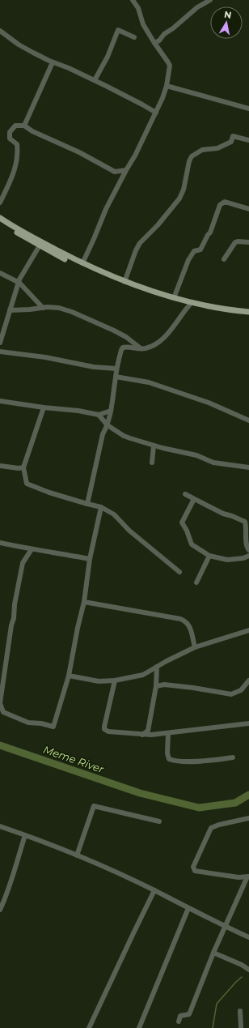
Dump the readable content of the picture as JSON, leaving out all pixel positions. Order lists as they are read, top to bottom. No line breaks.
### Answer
{"water":["Meme River"],"north":"top"}
